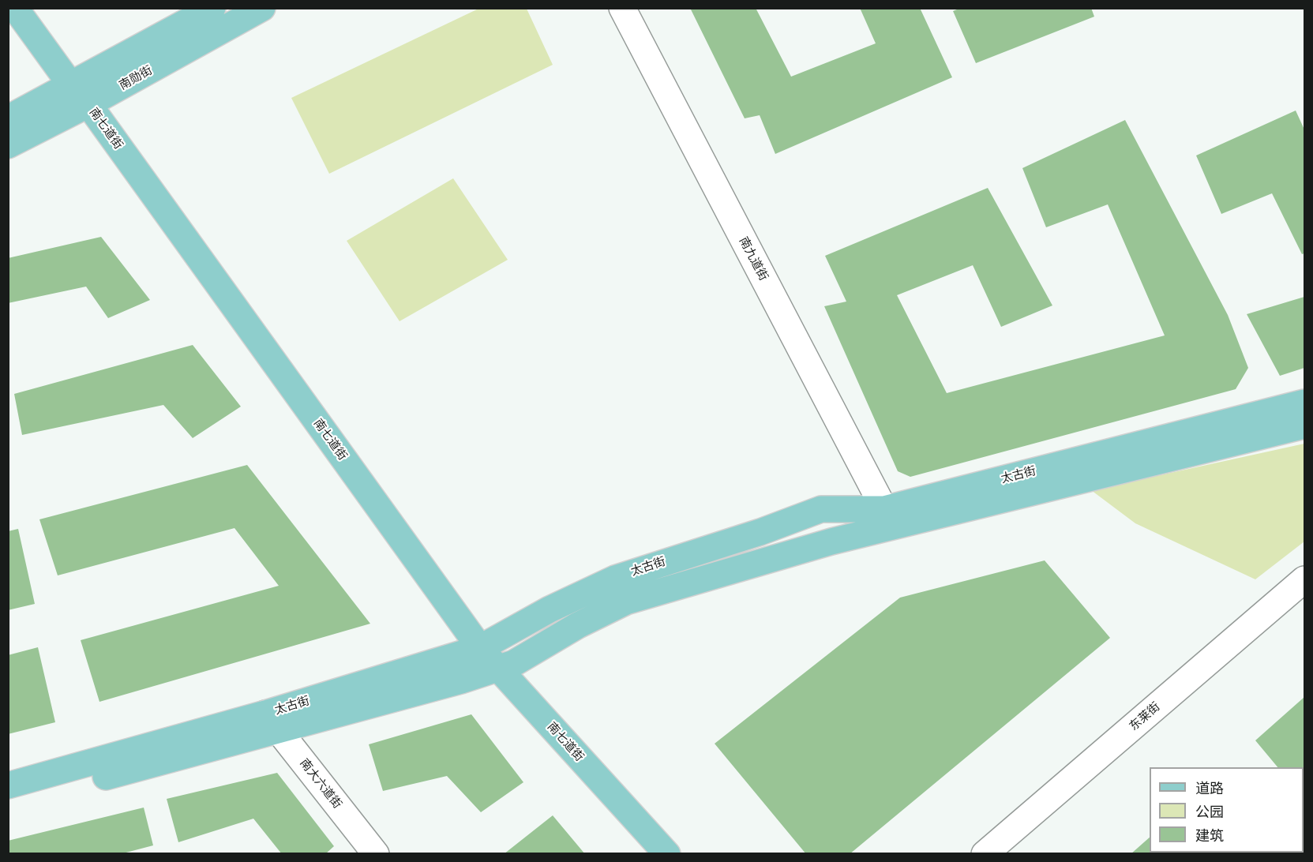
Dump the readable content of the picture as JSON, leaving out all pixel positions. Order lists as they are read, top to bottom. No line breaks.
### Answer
{"streets":{"main road":["南勋街","南七道街","太古街"],"street":["南九道街","东莱街","南大六道街"]},"crossings":[["南勋街","南七道街"],["南七道街","太古街"],["南九道街","太古街"],["太古街","南大六道街"]],"legend":["道路","公园","建筑"]}
